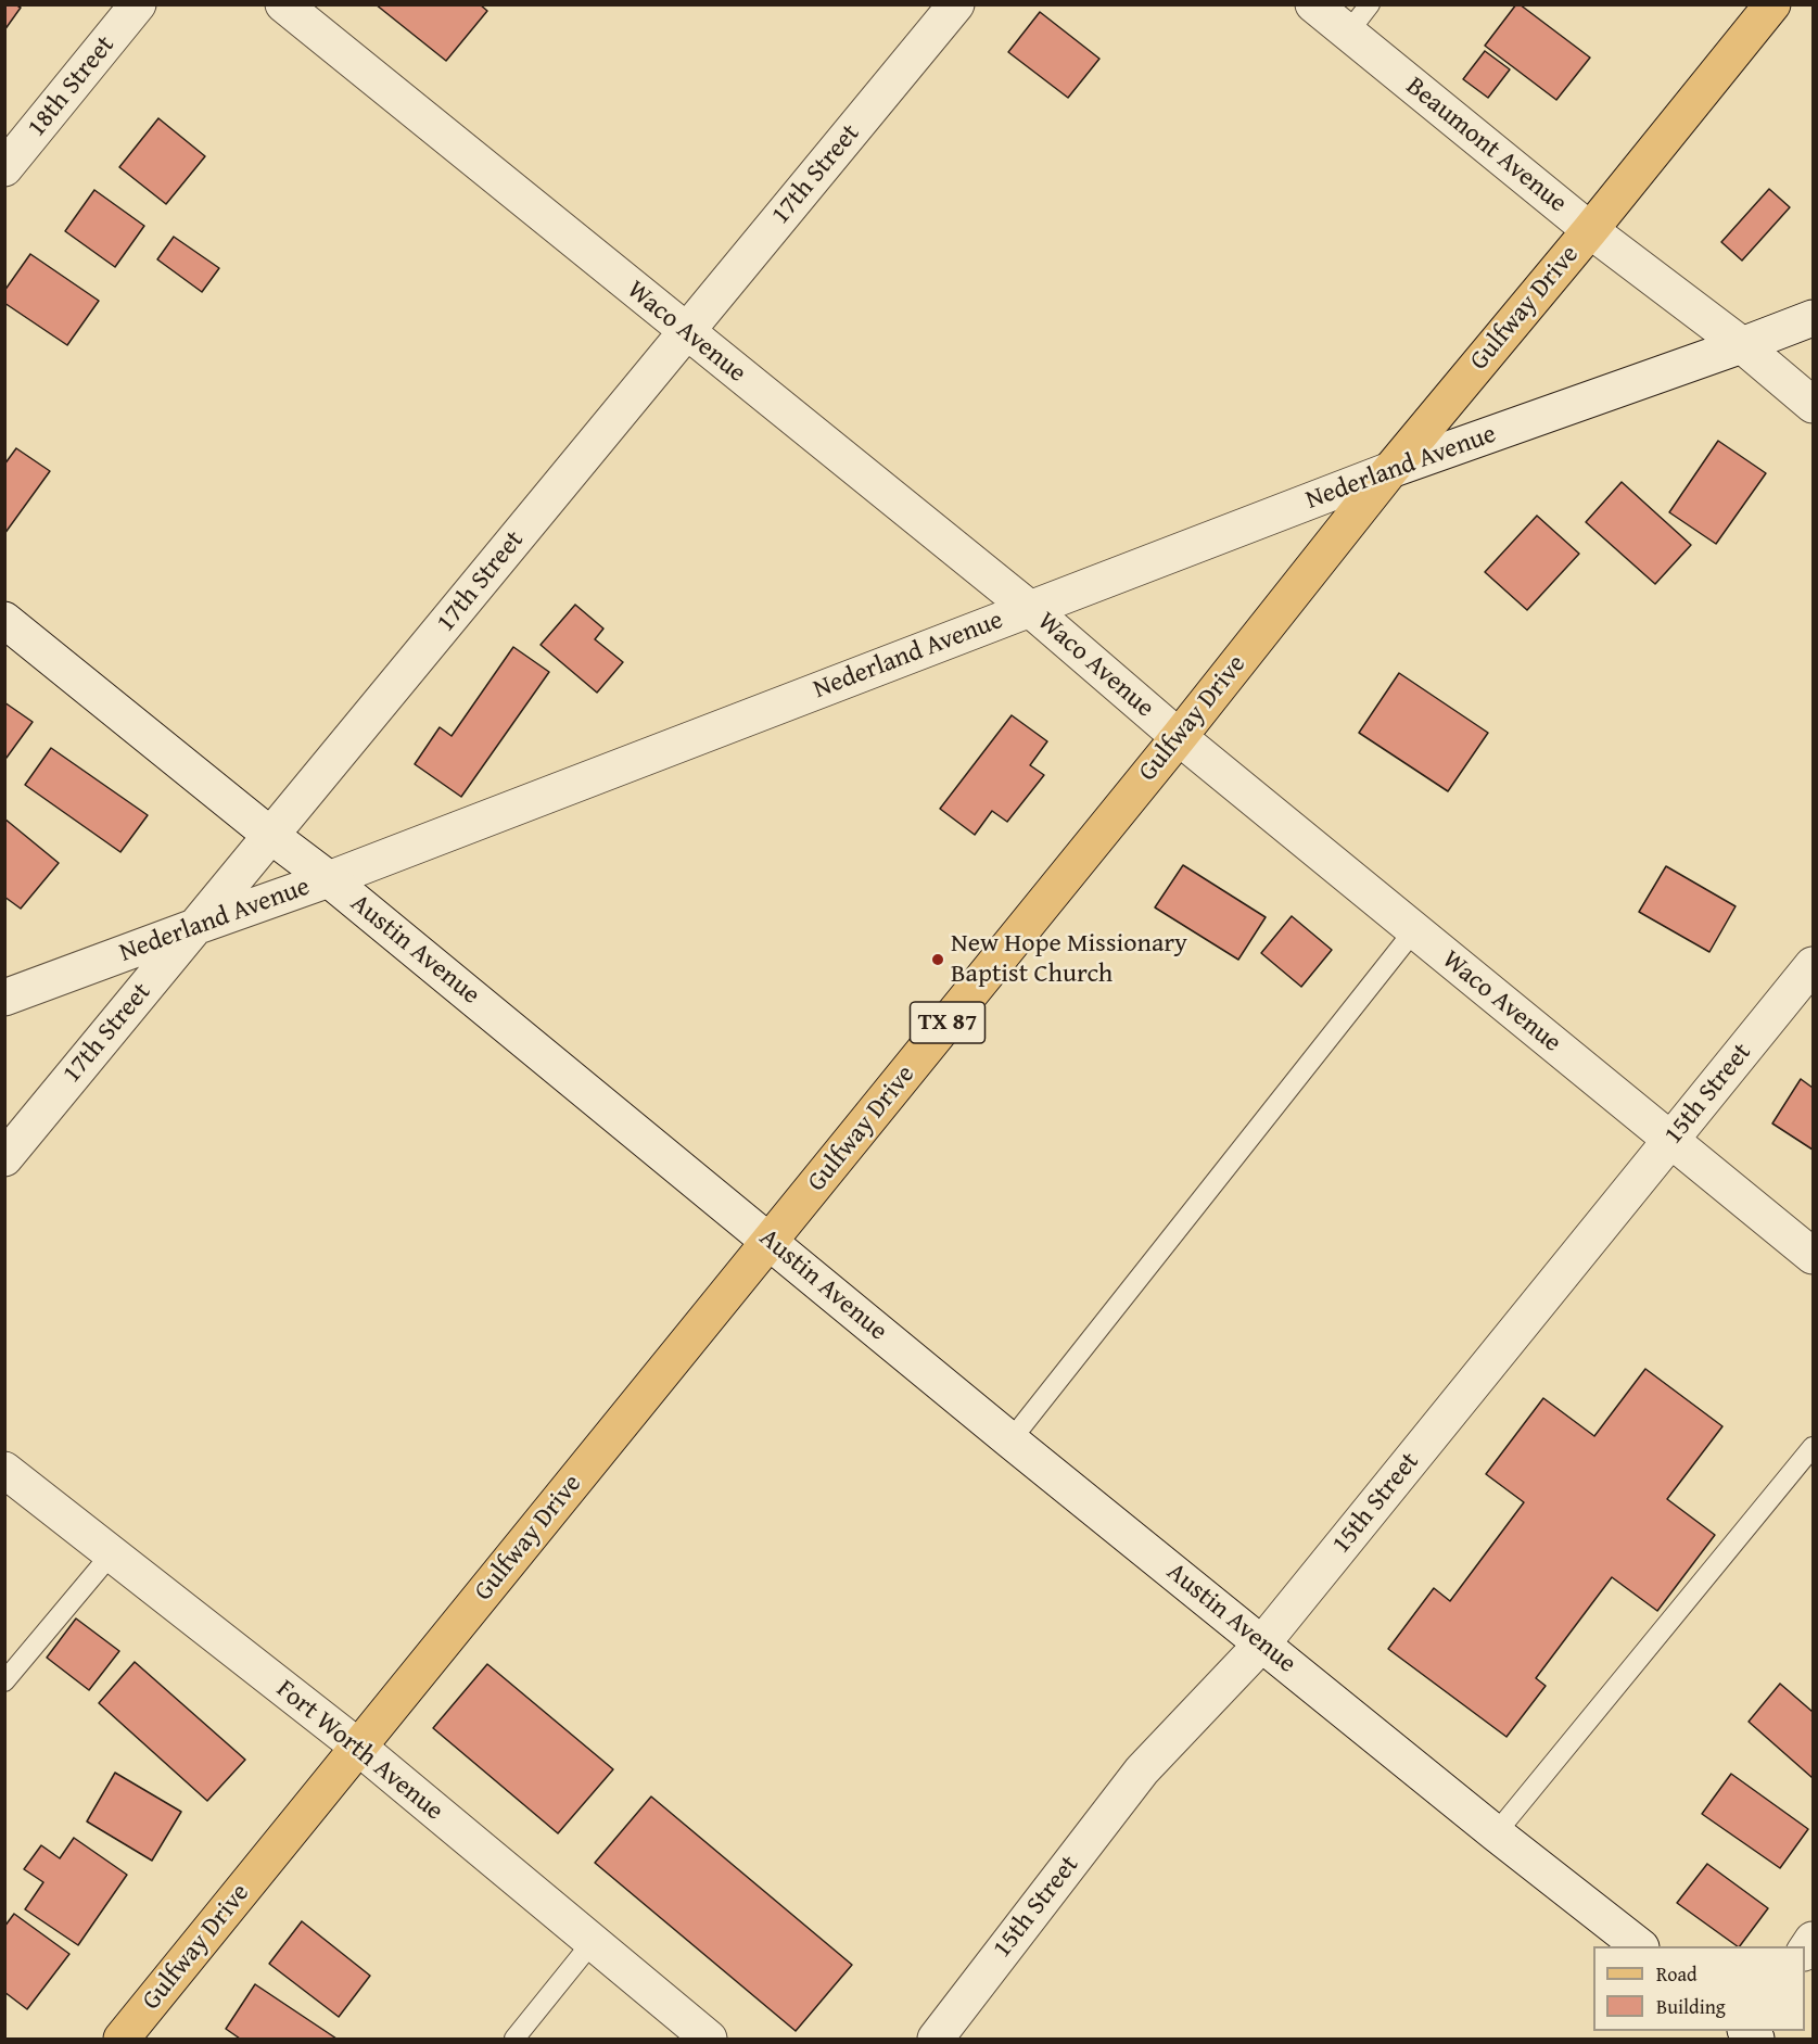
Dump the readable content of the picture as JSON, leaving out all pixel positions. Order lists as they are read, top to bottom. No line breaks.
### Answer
{"streets":{"main road":["Gulfway Drive","TX 87"],"street":["18th Street","Beaumont Avenue","17th Street","Waco Avenue","Nederland Avenue","Austin Avenue","15th Street","Fort Worth Avenue"]},"crossings":[["Beaumont Avenue","Gulfway Drive"],["Beaumont Avenue","Nederland Avenue"],["17th Street","Waco Avenue"],["17th Street","Nederland Avenue"],["17th Street","Austin Avenue"],["Gulfway Drive","Waco Avenue"],["Gulfway Drive","Nederland Avenue"],["Gulfway Drive","Austin Avenue"],["Gulfway Drive","Fort Worth Avenue"],["Waco Avenue","Nederland Avenue"],["Waco Avenue","15th Street"],["Nederland Avenue","Austin Avenue"],["Austin Avenue","15th Street"]],"places":["New Hope Missionary Baptist Church"],"legend":["Road","Building"]}
